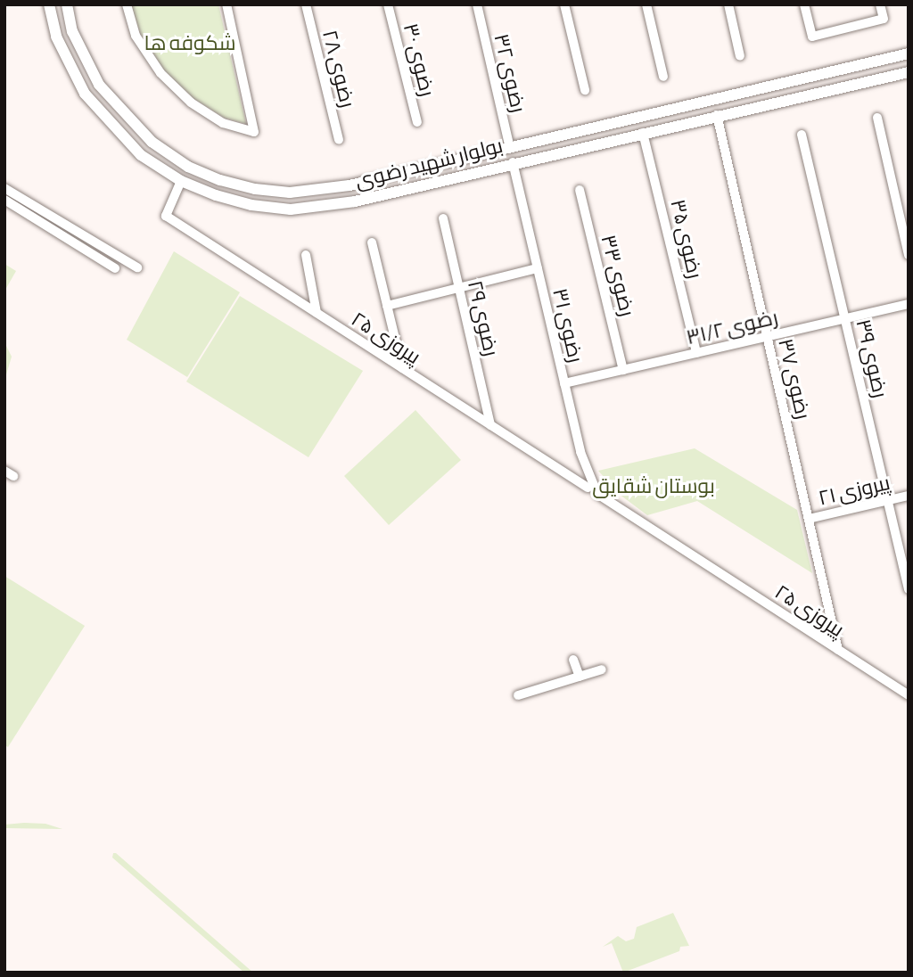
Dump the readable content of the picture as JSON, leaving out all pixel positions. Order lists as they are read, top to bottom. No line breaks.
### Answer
{"streets":{"street":["رضوی ۳۰","رضوی ۲۸","رضوی ۳۲","بولوار شهید رضوی","رضوی ۳۵","رضوی ۳۳","رضوی ۲۹","رضوی ۳۱","رضوی ۳۱/۲","پیروزی ۲۵","رضوی ۳۹","رضوی ۳۷","پیروزی ۲۱"]},"crossings":[["رضوی ۳۲","بولوار شهید رضوی"],["بولوار شهید رضوی","رضوی ۳۵"],["بولوار شهید رضوی","رضوی ۳۱"],["بولوار شهید رضوی","پیروزی ۲۵"],["بولوار شهید رضوی","رضوی ۳۷"],["رضوی ۳۵","رضوی ۳۱/۲"],["رضوی ۳۳","رضوی ۳۱/۲"],["رضوی ۲۹","پیروزی ۲۵"],["رضوی ۳۱","رضوی ۳۱/۲"],["رضوی ۳۱","پیروزی ۲۵"],["رضوی ۳۱/۲","رضوی ۳۹"],["رضوی ۳۱/۲","رضوی ۳۷"],["پیروزی ۲۵","رضوی ۳۷"],["رضوی ۳۹","پیروزی ۲۱"],["رضوی ۳۷","پیروزی ۲۱"]],"parks":["شکوفه ها","بوستان شقایق"]}
